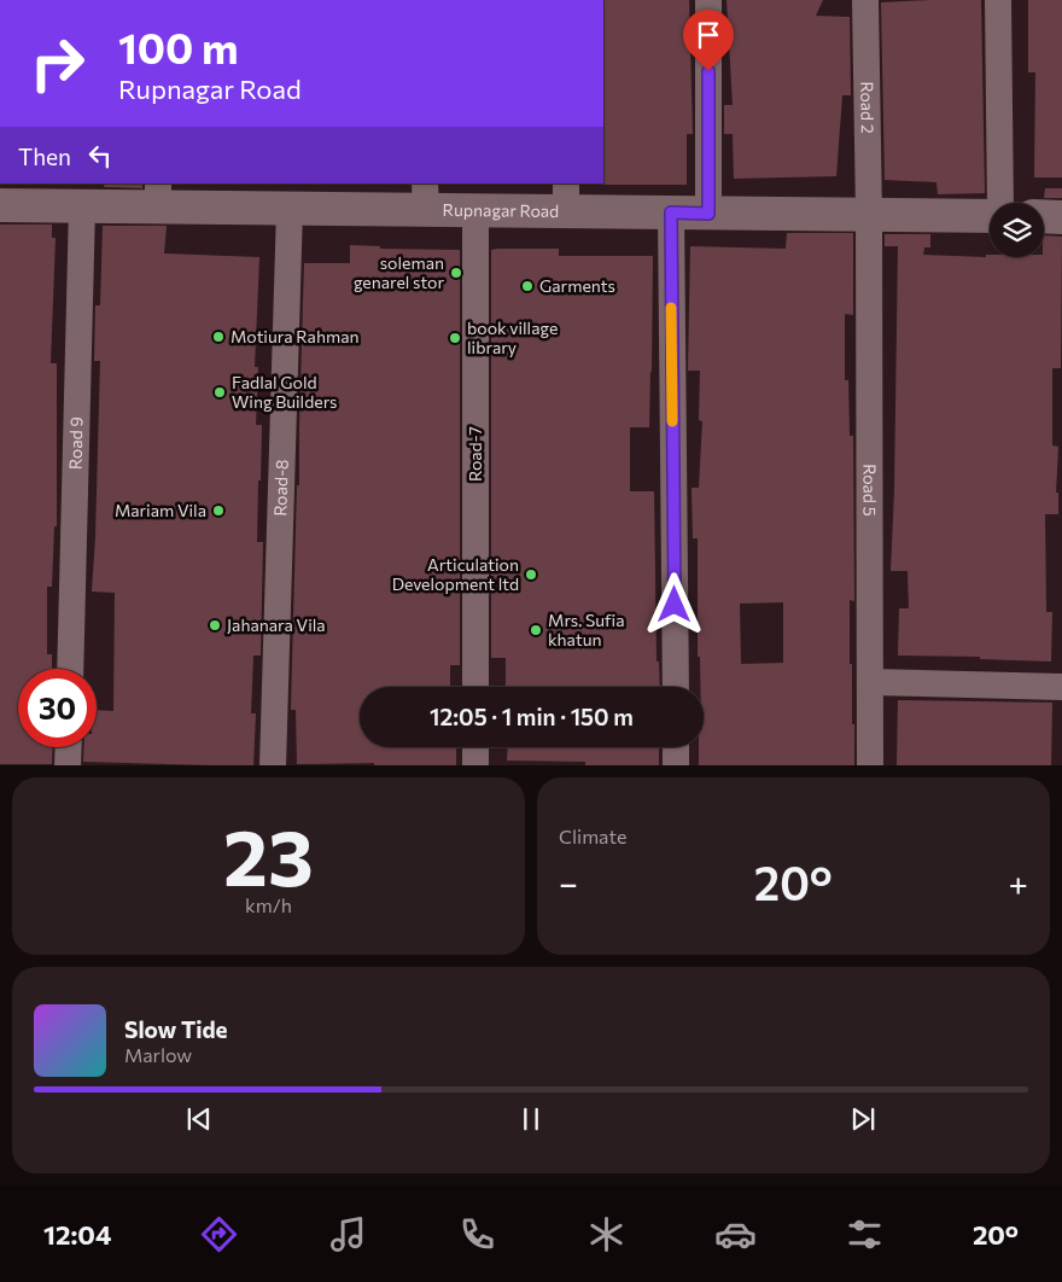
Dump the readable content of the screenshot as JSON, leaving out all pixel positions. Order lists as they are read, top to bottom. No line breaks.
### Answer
{"streets":{"street":["Road 2","Rupnagar Road","Road 9","Road-7","Road-8","Road 5"]},"crossings":[["Road 2","Rupnagar Road"],["Road 2","Road 5"],["Rupnagar Road","Road 9"],["Rupnagar Road","Road-7"],["Rupnagar Road","Road-8"],["Rupnagar Road","Road 5"]],"places":["soleman genarel stor","Garments","Motiura Rahman","book village library","Fadlal Gold Wing Builders","Mariam Vila","Articulation Development ltd","Jahanara Vila","Mrs. Sufia khatun"],"page":{"turn":["100 m","Rupnagar Road"],"then":"Then","limit":"30","trip":"12:05 · 1 min · 150 m","tile":[["23","km/h"],"Climate"],"heat":["−","20°","+"],"song":["Slow Tide","Marlow"],"tabs":["12:04","20°"]}}
